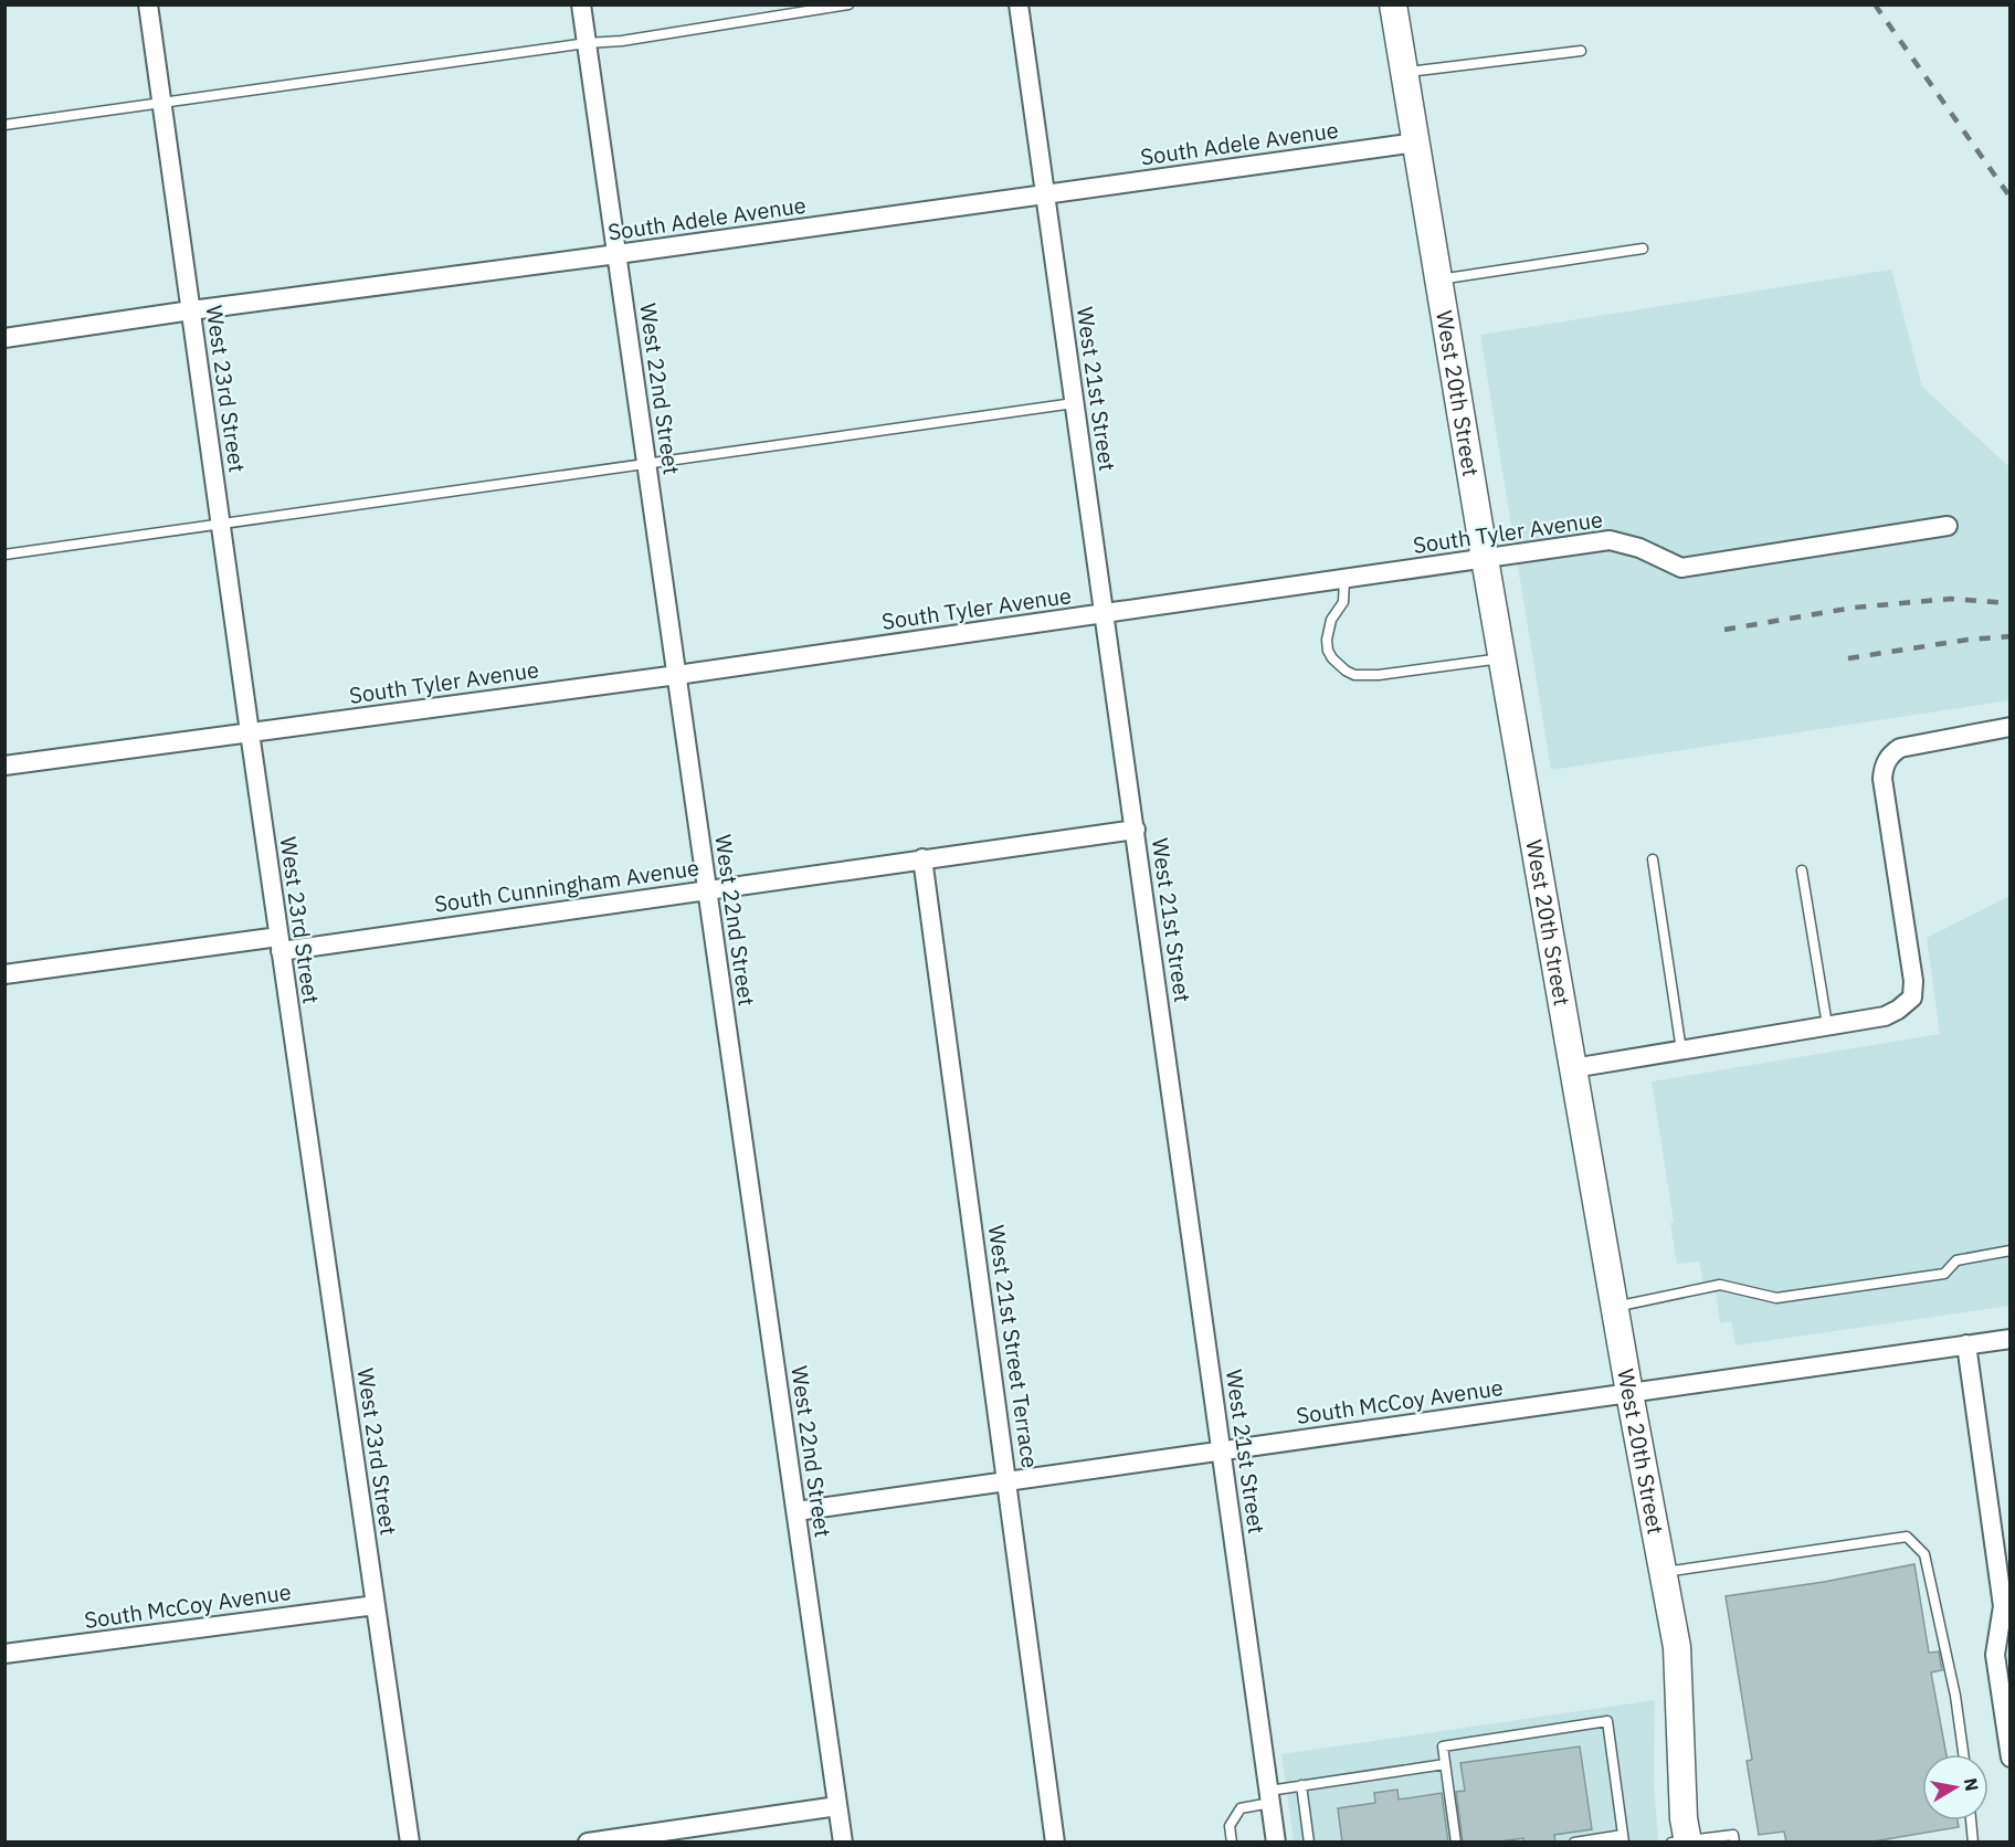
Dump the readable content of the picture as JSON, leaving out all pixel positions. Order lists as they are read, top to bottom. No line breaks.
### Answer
{"streets":{"main road":["West 20th Street"],"street":["South Adele Avenue","West 23rd Street","West 22nd Street","West 21st Street","South Tyler Avenue","South Cunningham Avenue","West 21st Street Terrace","South McCoy Avenue"]},"crossings":[["South Adele Avenue","West 23rd Street"],["South Adele Avenue","West 22nd Street"],["South Adele Avenue","West 21st Street"],["South Adele Avenue","West 20th Street"],["West 23rd Street","South Tyler Avenue"],["West 23rd Street","South Cunningham Avenue"],["West 23rd Street","South McCoy Avenue"],["West 22nd Street","South Tyler Avenue"],["West 22nd Street","South Cunningham Avenue"],["West 22nd Street","South McCoy Avenue"],["West 21st Street","South Tyler Avenue"],["West 21st Street","South Cunningham Avenue"],["West 21st Street","South McCoy Avenue"],["West 20th Street","South Tyler Avenue"],["West 20th Street","South McCoy Avenue"],["South Cunningham Avenue","West 21st Street Terrace"],["West 21st Street Terrace","South McCoy Avenue"]],"north":"right"}
